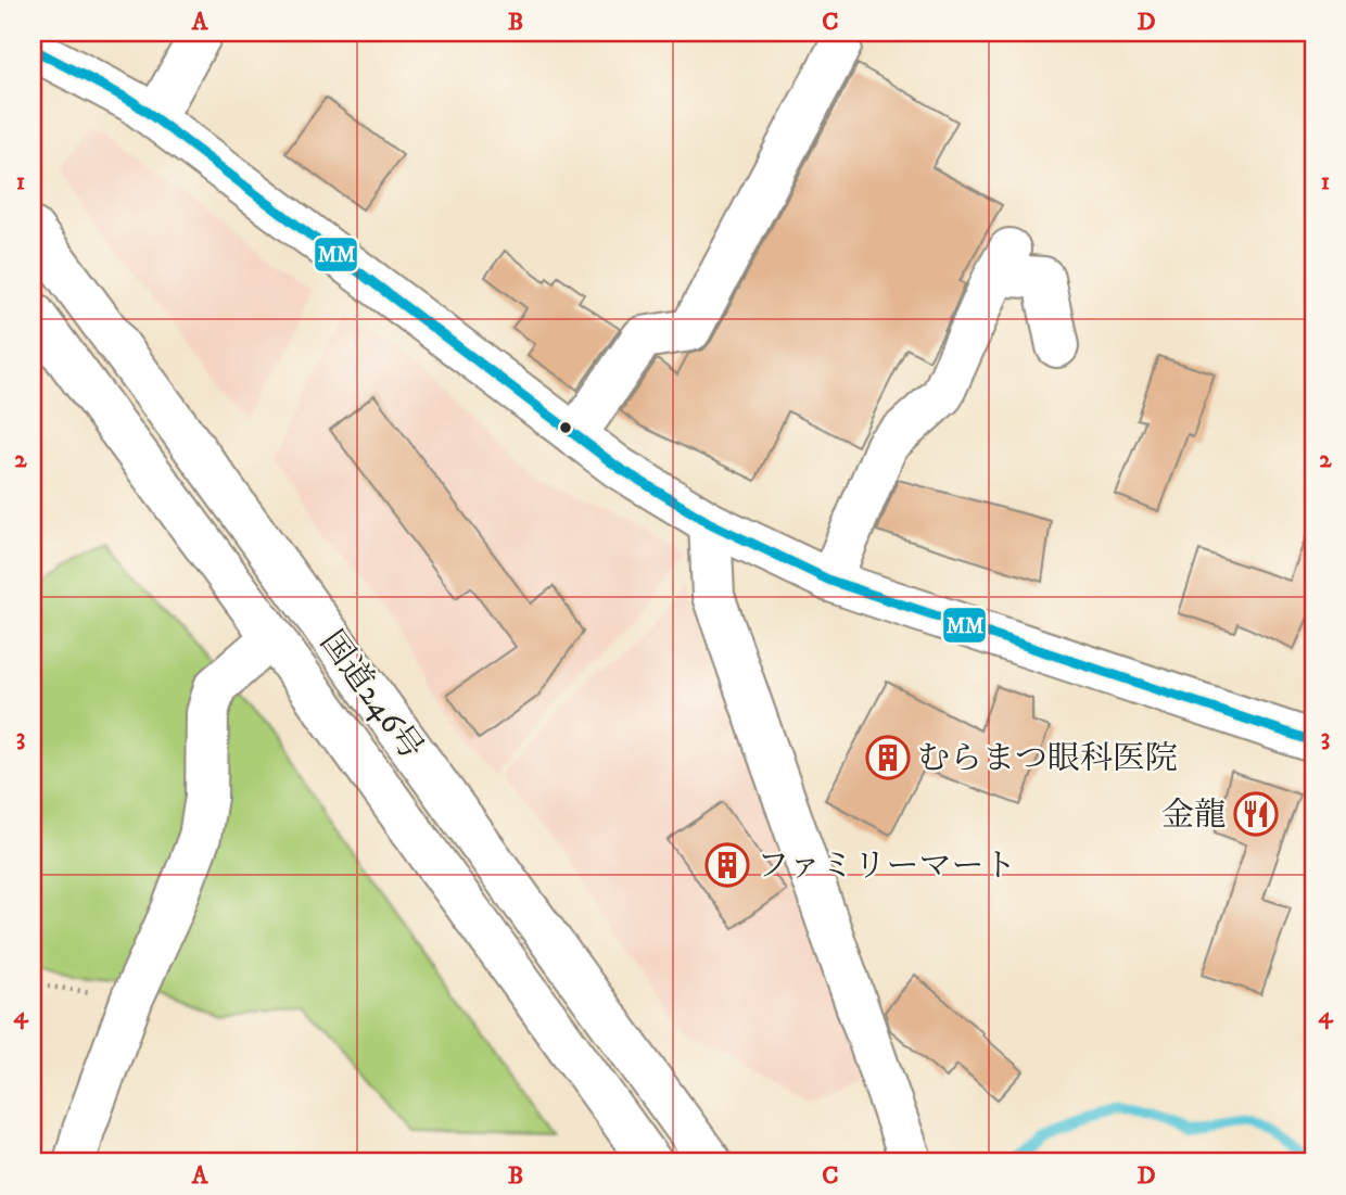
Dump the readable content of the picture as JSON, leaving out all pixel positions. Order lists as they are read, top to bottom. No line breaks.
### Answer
{"streets":{"main road":["国道246号"]},"places":{"building":["むらまつ眼科医院","ファミリーマート"],"restaurant":["金龍"]},"lines":["transit line MM"],"grid":{"columns":["A","B","C","D"],"rows":["1","2","3","4"]}}
